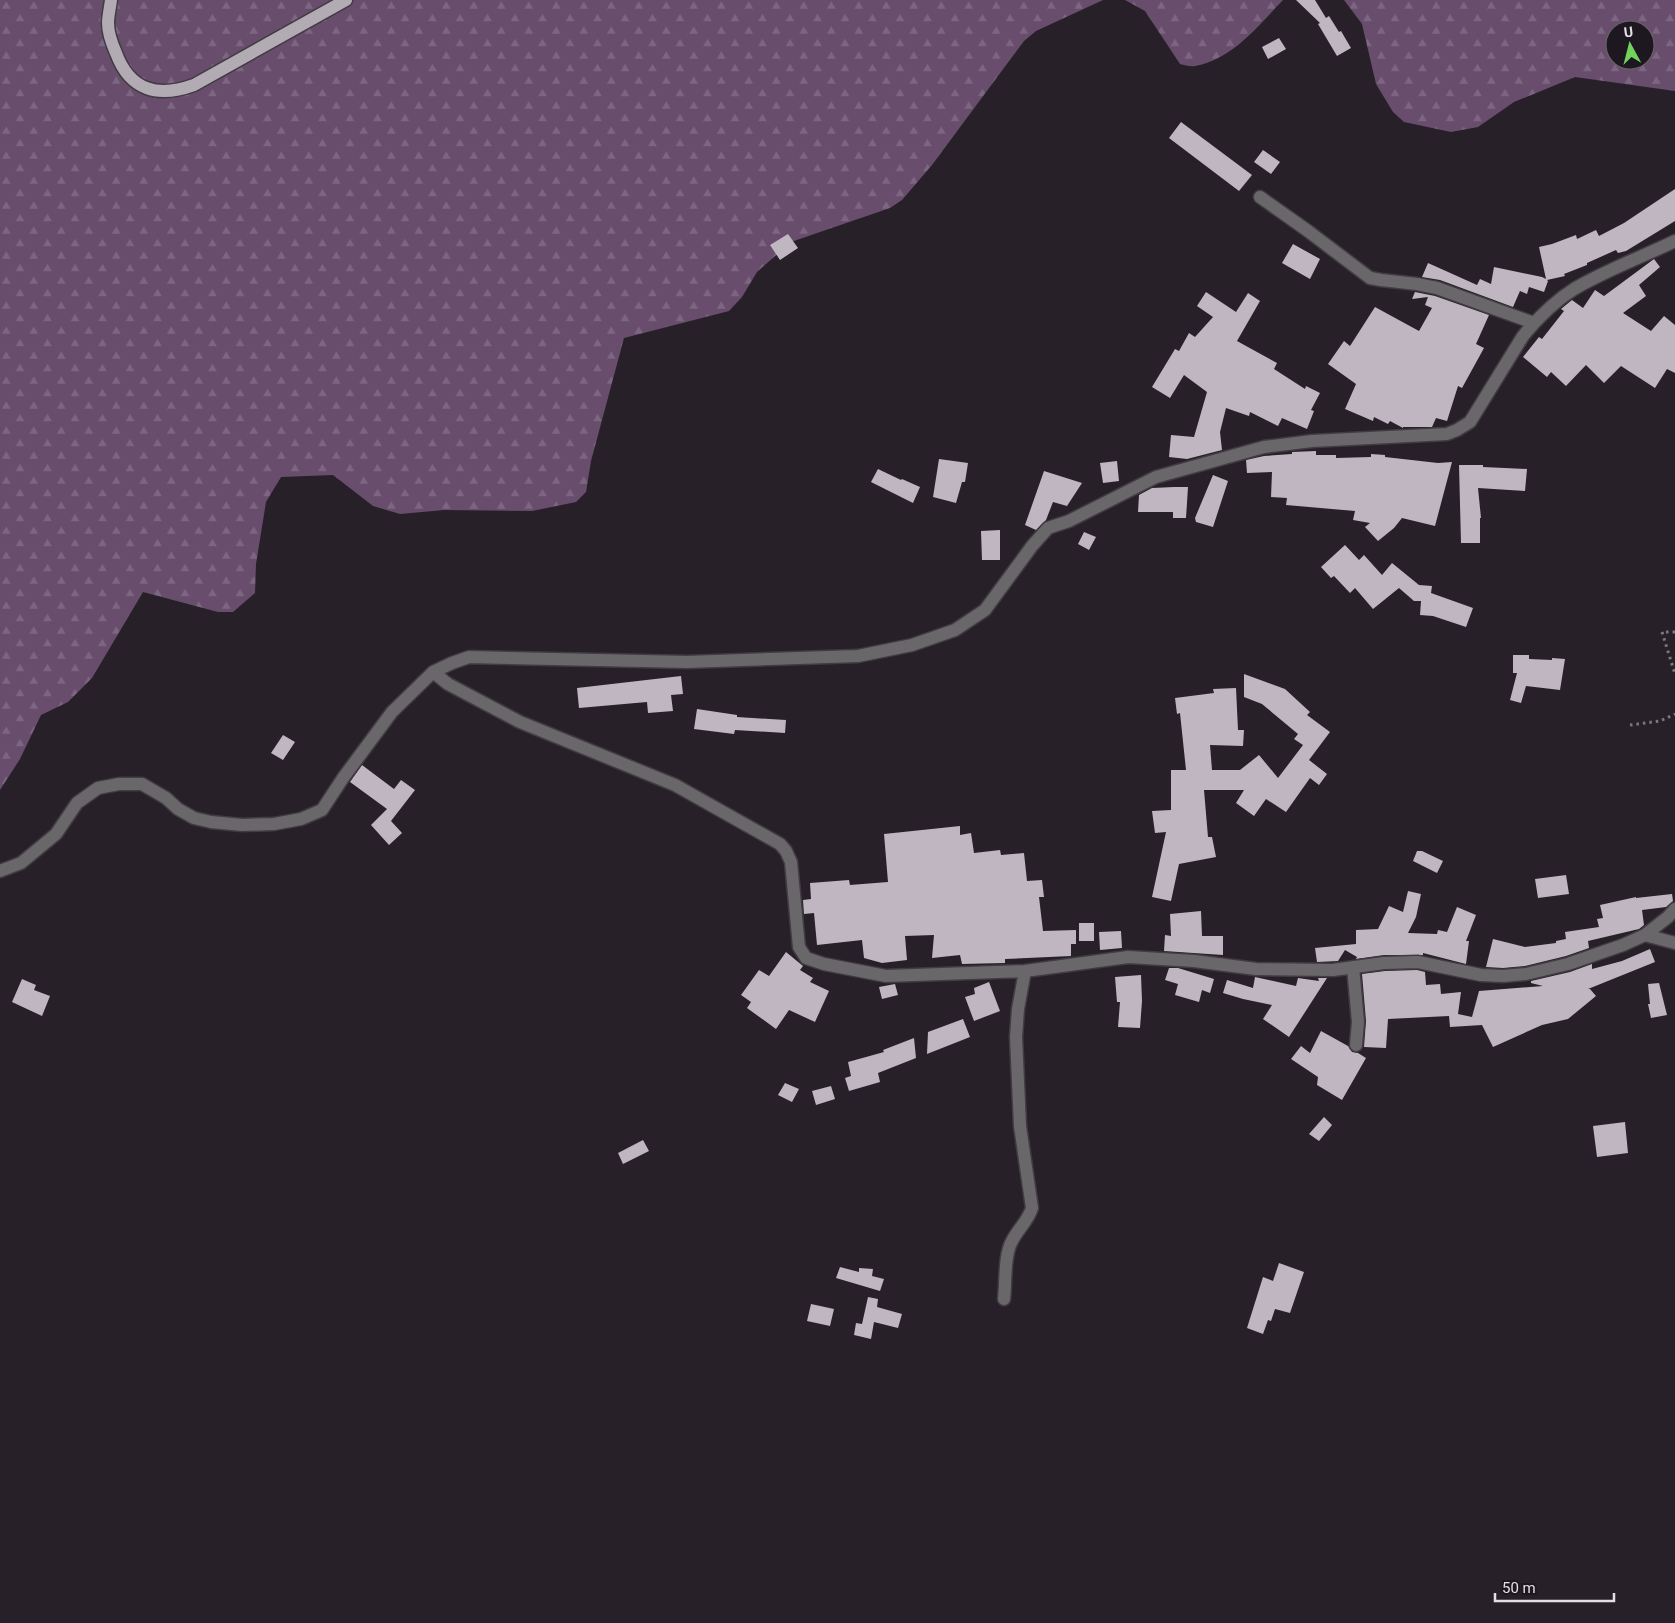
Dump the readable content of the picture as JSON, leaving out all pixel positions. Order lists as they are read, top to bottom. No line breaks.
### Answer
{"scale_bar":"50 m","north":"top"}
